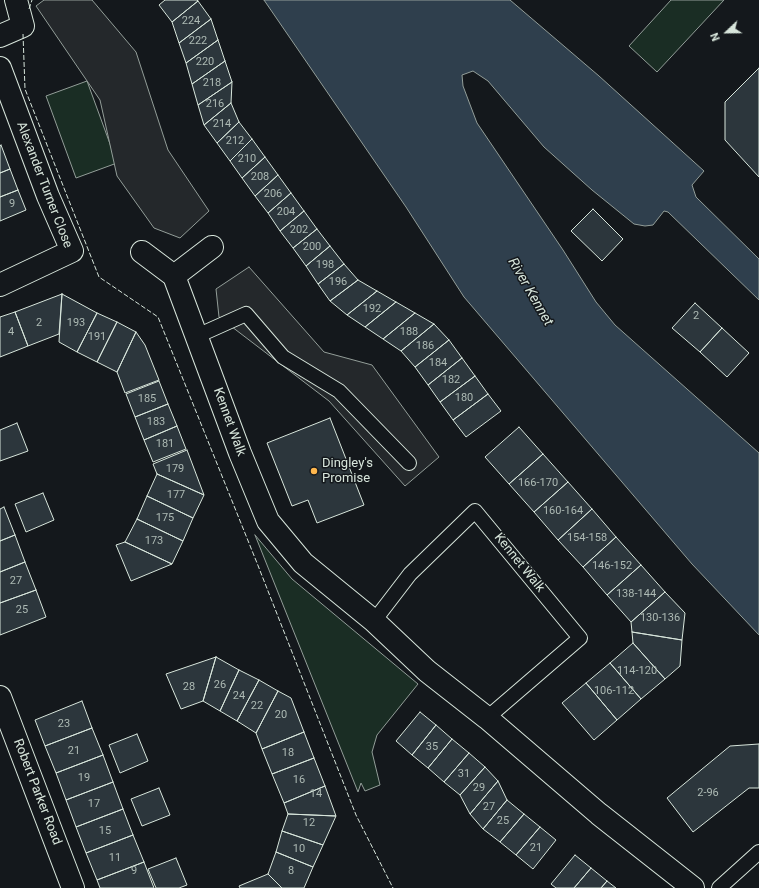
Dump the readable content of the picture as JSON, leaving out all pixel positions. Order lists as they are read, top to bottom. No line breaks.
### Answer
{"streets":{"street":["Alexander Turner Close","Kennet Walk","Robert Parker Road"]},"water":["River Kennet"],"places":["Dingley's Promise"],"house_numbers":["224","222","220","218","216","214","212","210","208","206","9","204","202","200","198","196","192","2","2","193","4","188","191","186","184","182","180","185","183","181","179","166-170","177","160-164","175","154-158","173","146-152","27","138-144","25","130-136","114-120","26","28","106-112","24","22","20","23","35","21","18","31","19","16","29","2-96","14","17","27","25","12","15","21","10","11","9","8"],"north":"left"}
